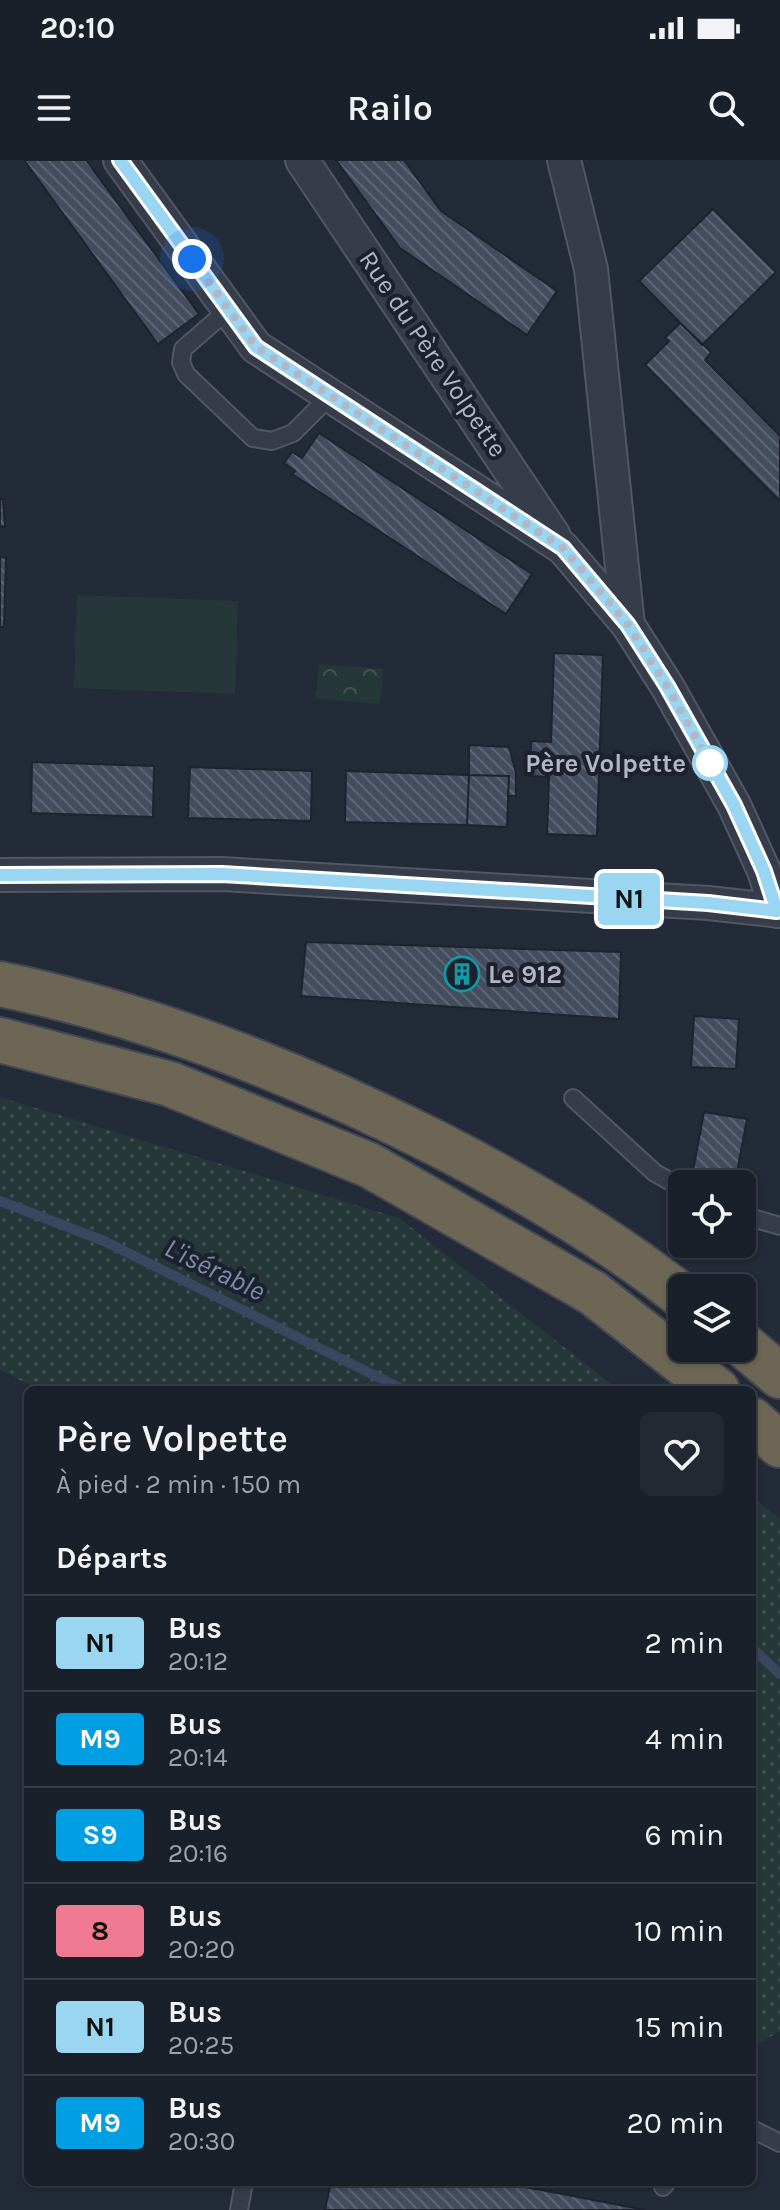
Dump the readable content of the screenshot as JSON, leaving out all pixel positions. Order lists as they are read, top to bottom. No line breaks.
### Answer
{"streets":{"street":["Rue du Père Volpette"]},"water":["L'isérable"],"places":{"other":["Père Volpette"],"building":["Le 912"]},"lines":["bus line N1"],"page":{"status":"20:10","header":"Railo","on_map":"N1","heading":[["Père Volpette","À pied · 2 min · 150 m"],"Départs"],"list":[{"mark":"N1","name":"Bus","note":"20:12","value":"2 min"},{"mark":"M9","name":"Bus","note":"20:14","value":"4 min"},{"mark":"S9","name":"Bus","note":"20:16","value":"6 min"},{"mark":"8","name":"Bus","note":"20:20","value":"10 min"},{"mark":"N1","name":"Bus","note":"20:25","value":"15 min"},{"mark":"M9","name":"Bus","note":"20:30","value":"20 min"}]}}
